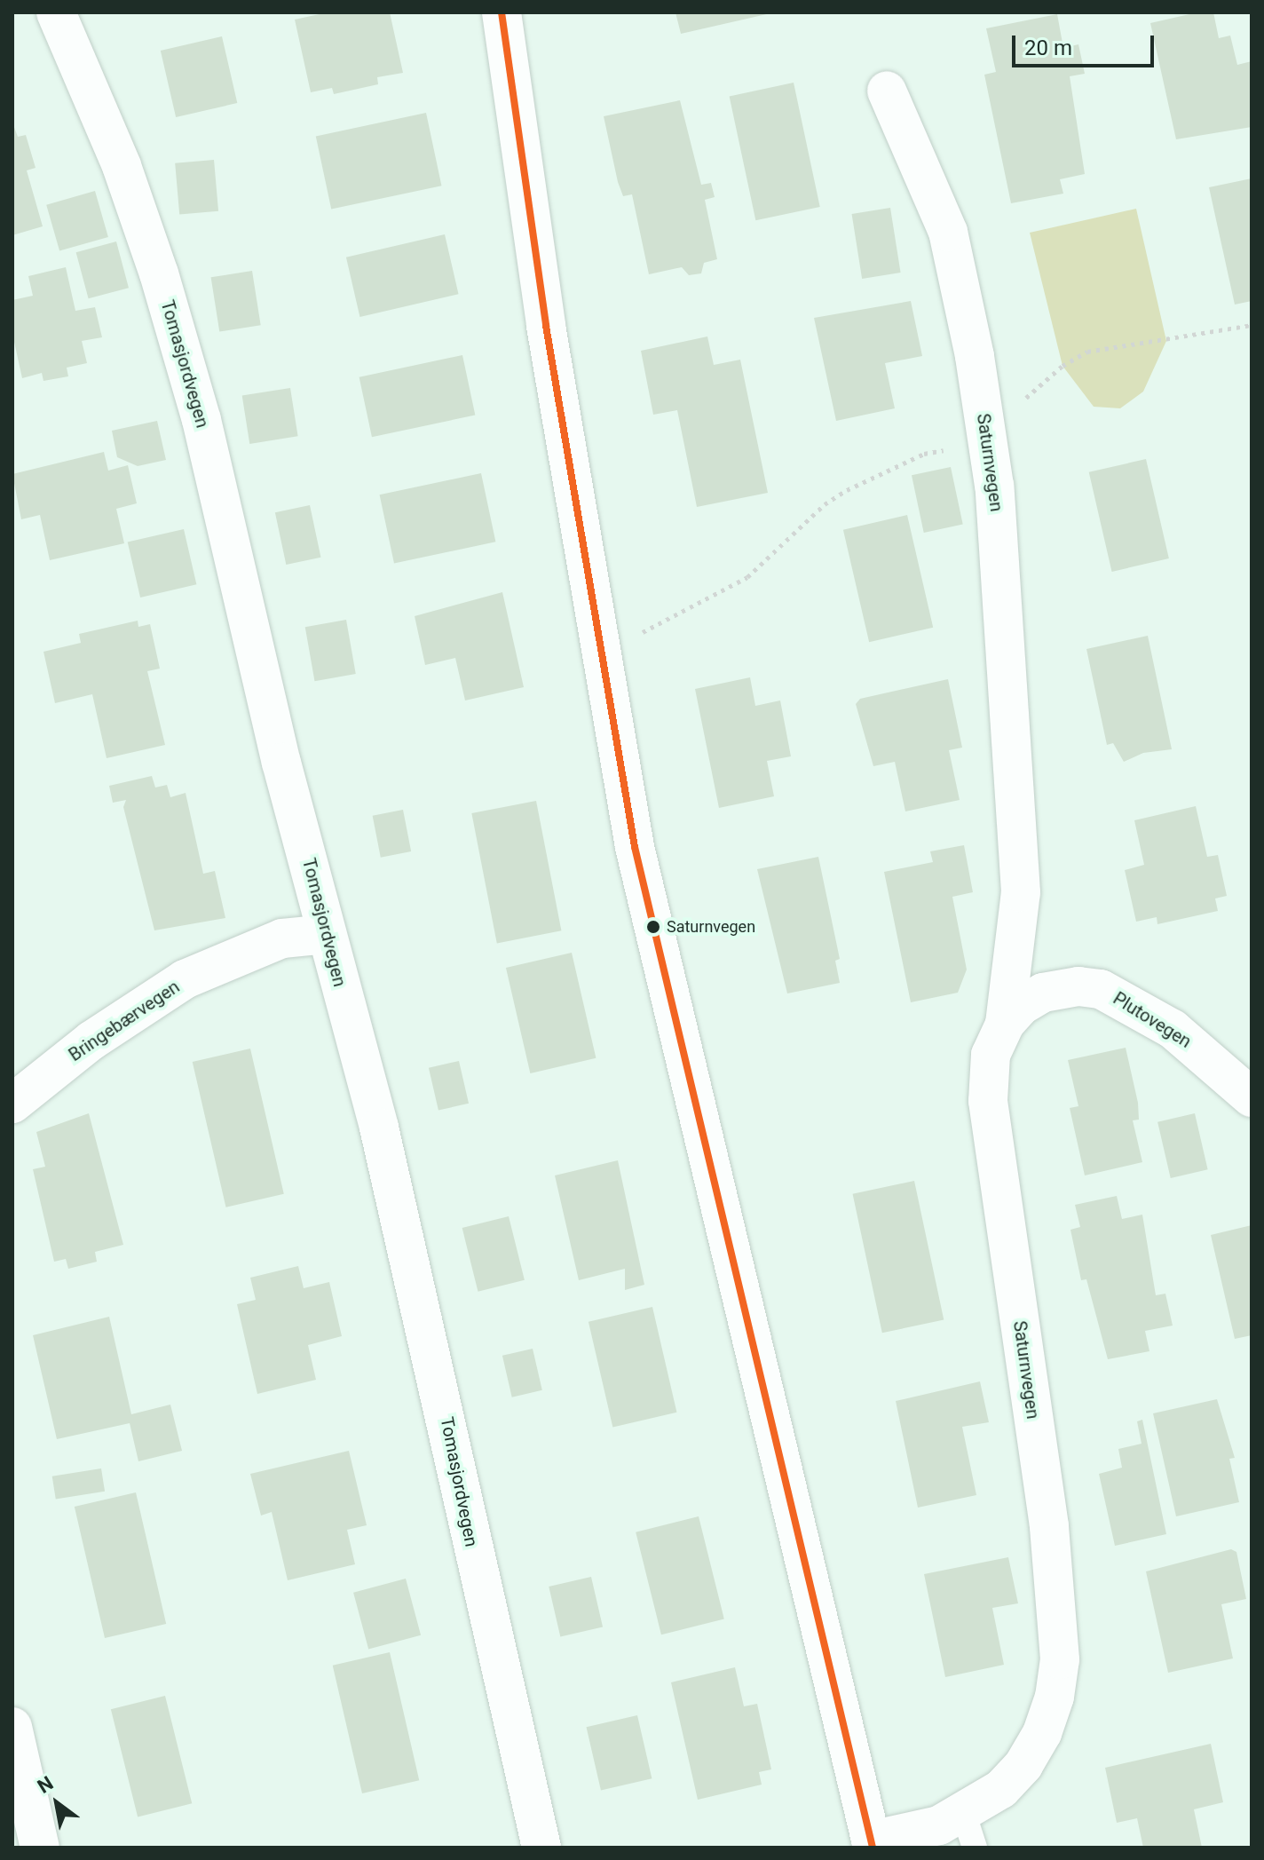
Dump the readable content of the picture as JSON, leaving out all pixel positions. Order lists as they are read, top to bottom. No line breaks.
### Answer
{"streets":{"street":["Tomasjordvegen","Saturnvegen","Plutovegen","Bringebærvegen"]},"crossings":[["Tomasjordvegen","Bringebærvegen"],["Saturnvegen","Plutovegen"]],"places":["Saturnvegen"],"scale_bar":"20 m","north":"top left"}
